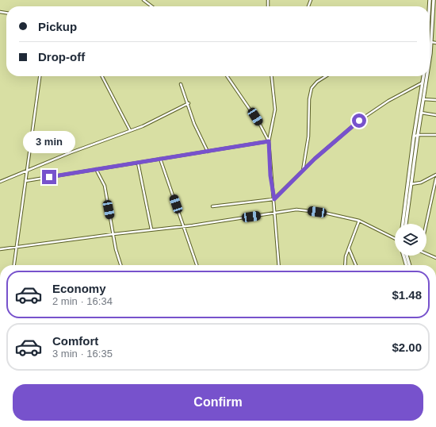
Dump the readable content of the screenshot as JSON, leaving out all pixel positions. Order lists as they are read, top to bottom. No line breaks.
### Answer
{"page":{"banner":["Pickup","Drop-off"],"bubble":"3 min","list":[{"name":"Economy","note":"2 min · 16:34","value":"$1.48"},{"name":"Comfort","note":"3 min · 16:35","value":"$2.00"}],"buttons":"Confirm"}}
